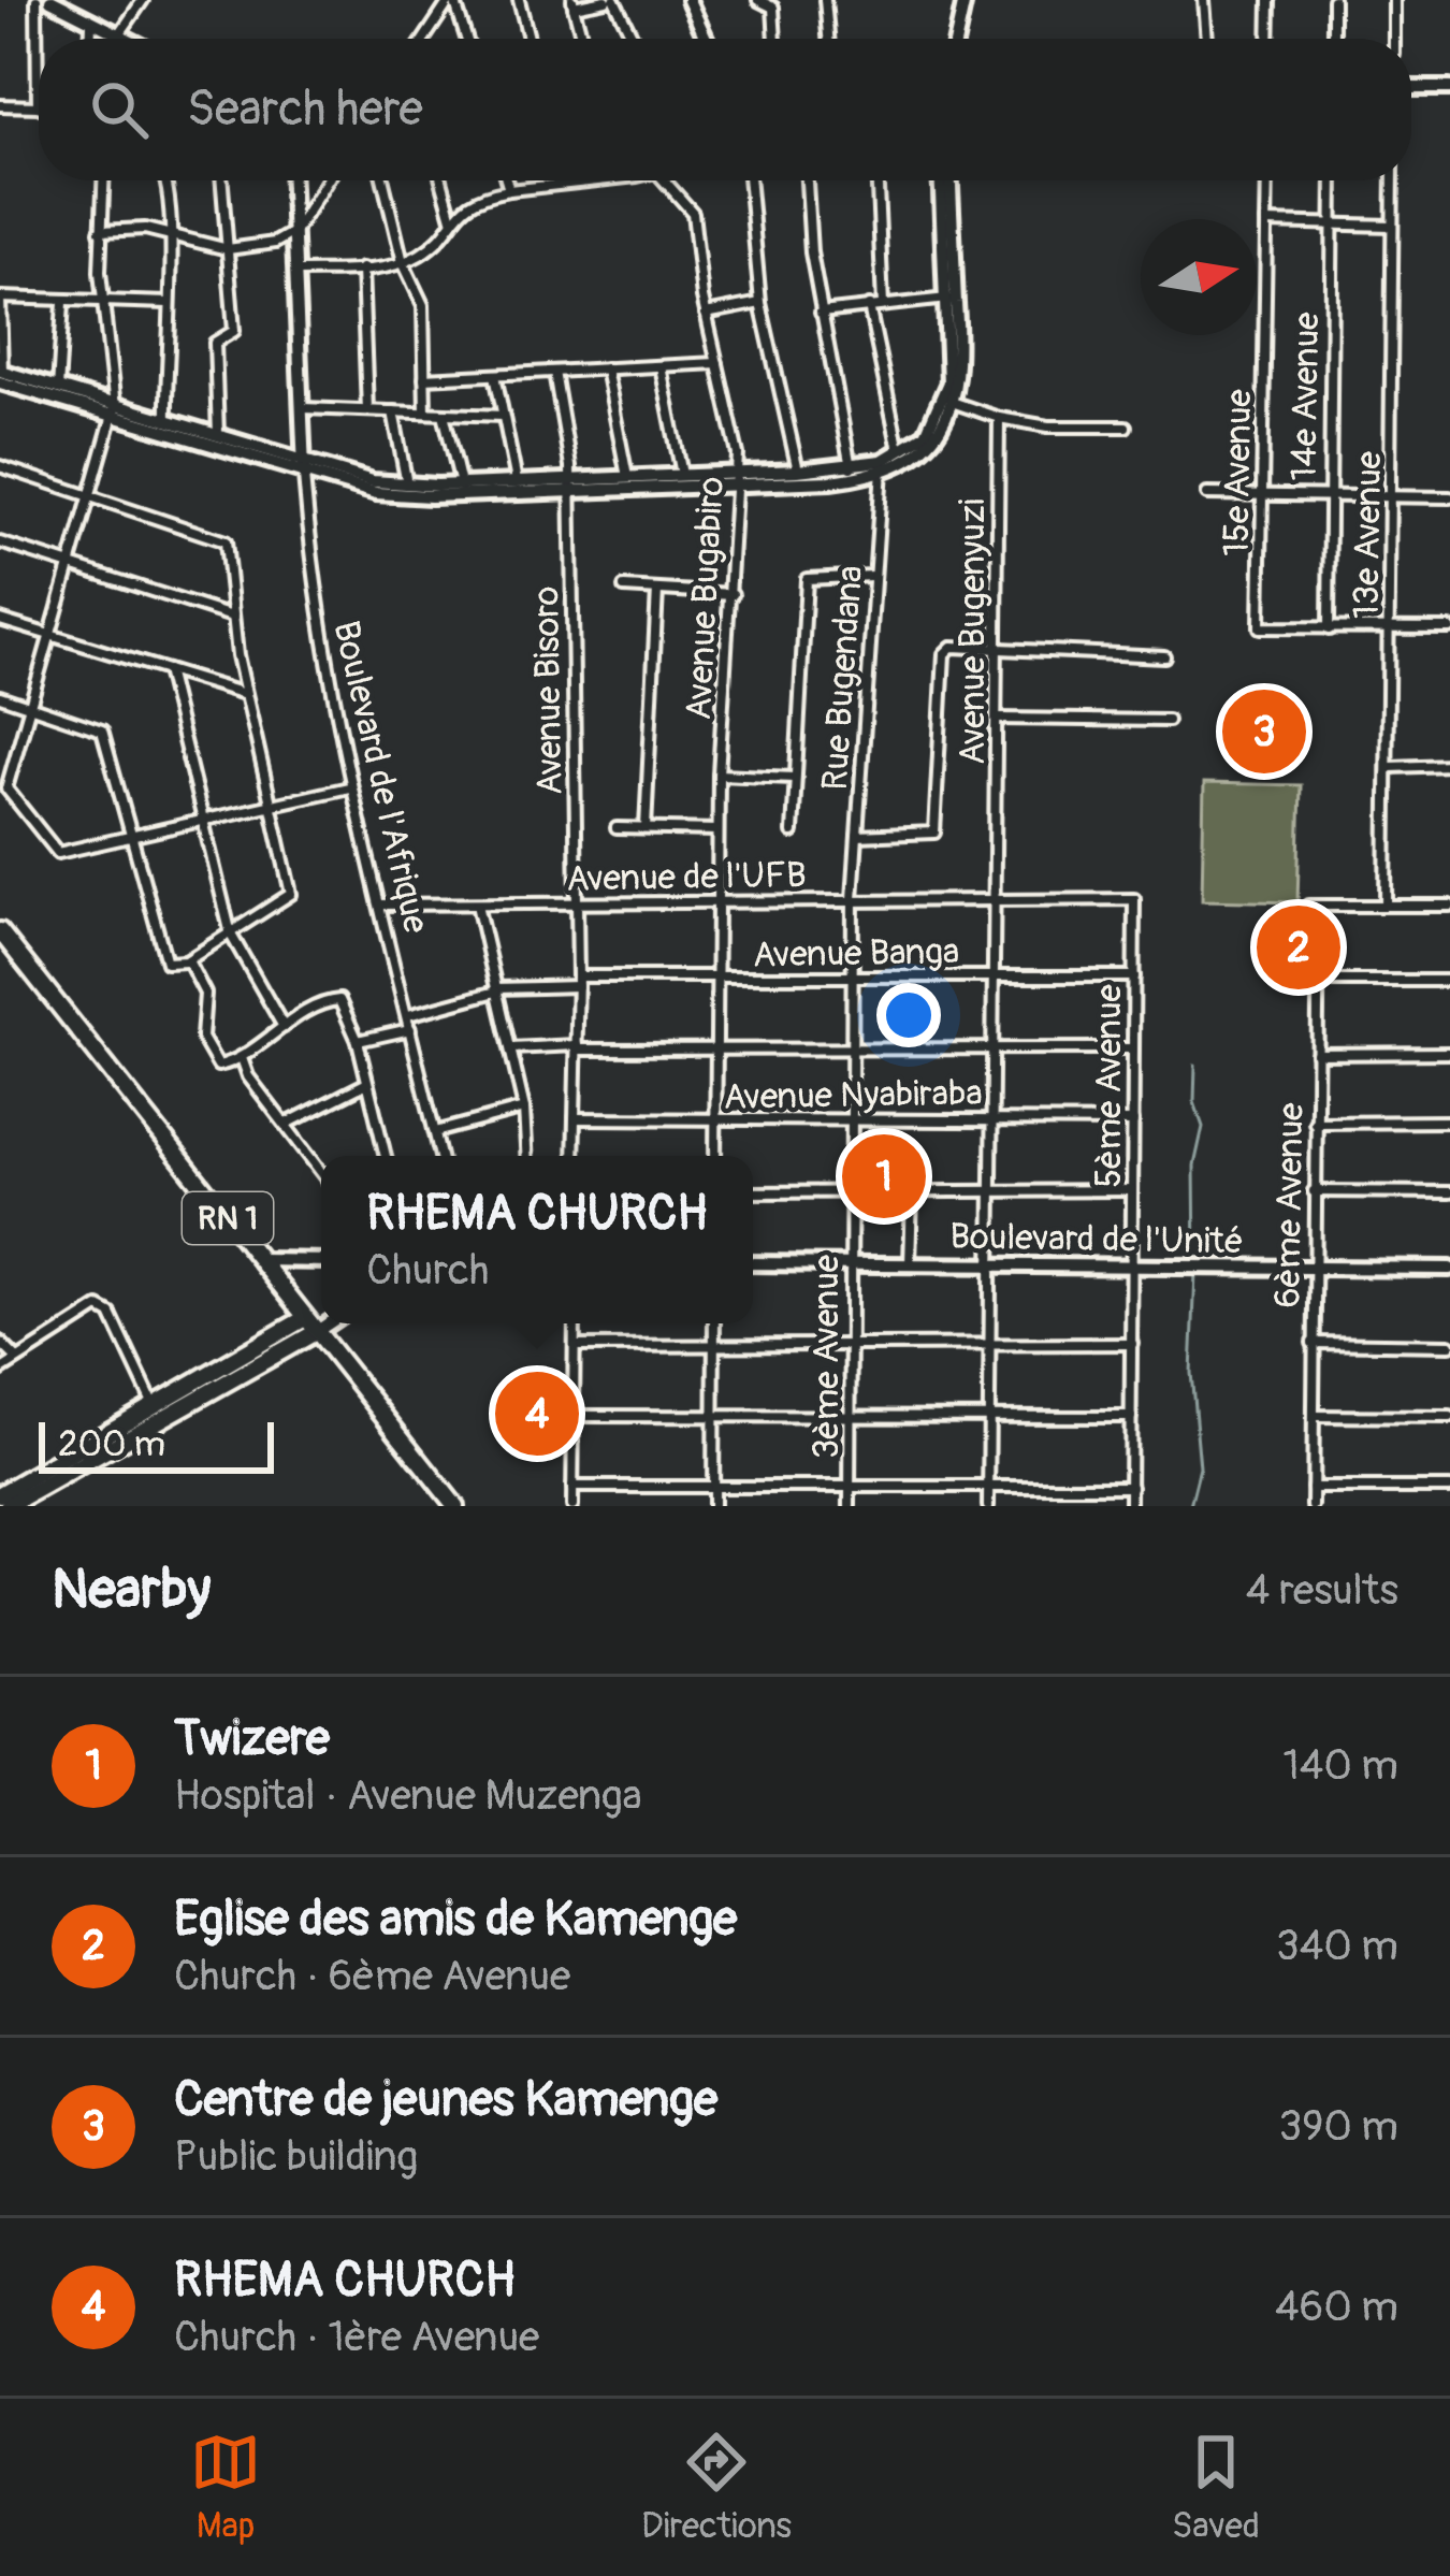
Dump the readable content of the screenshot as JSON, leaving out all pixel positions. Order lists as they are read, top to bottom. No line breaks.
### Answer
{"streets":{"main road":["RN 1"],"street":["14e Avenue","15e Avenue","13e Avenue","Avenue Bugabiro","Avenue Bugenyuzi","Rue Bugendana","Avenue Bisoro","Boulevard de l'Afrique","Avenue de l'UFB","Avenue Banga","5ème Avenue","Avenue Nyabiraba","6ème Avenue","Boulevard de l'Unité","3ème Avenue"]},"crossings":[["14e Avenue","15e Avenue"],["13e Avenue","6ème Avenue"],["Avenue Bugabiro","Avenue de l'UFB"],["Avenue Bugabiro","Avenue Banga"],["Avenue Bugabiro","Avenue Nyabiraba"],["Avenue Bugenyuzi","Avenue de l'UFB"],["Avenue Bugenyuzi","Avenue Banga"],["Avenue Bugenyuzi","Avenue Nyabiraba"],["Avenue Bugenyuzi","Boulevard de l'Unité"],["Rue Bugendana","Avenue de l'UFB"],["Rue Bugendana","3ème Avenue"],["Avenue Bisoro","Avenue de l'UFB"],["Avenue Bisoro","Avenue Banga"],["Avenue Bisoro","Avenue Nyabiraba"],["Boulevard de l'Afrique","Avenue de l'UFB"],["Boulevard de l'Afrique","Avenue Banga"],["Avenue de l'UFB","5ème Avenue"],["Avenue de l'UFB","3ème Avenue"],["Avenue Banga","5ème Avenue"],["Avenue Banga","3ème Avenue"],["5ème Avenue","Avenue Nyabiraba"],["5ème Avenue","Boulevard de l'Unité"],["Avenue Nyabiraba","3ème Avenue"],["6ème Avenue","Boulevard de l'Unité"],["Boulevard de l'Unité","3ème Avenue"]],"scale_bar":"200 m","north":"right","page":{"search":"Search here","pins":["3","2","1","4"],"popup":["RHEMA CHURCH","Church"],"scale":"200 m","heading":["Nearby","4 results"],"list":[{"mark":"1","name":"Twizere","note":"Hospital · Avenue Muzenga","value":"140 m"},{"mark":"2","name":"Eglise des amis de Kamenge","note":"Church · 6ème Avenue","value":"340 m"},{"mark":"3","name":"Centre de jeunes Kamenge","note":"Public building","value":"390 m"},{"mark":"4","name":"RHEMA CHURCH","note":"Church · 1ère Avenue","value":"460 m"}],"nav":["Map","Directions","Saved"]}}
